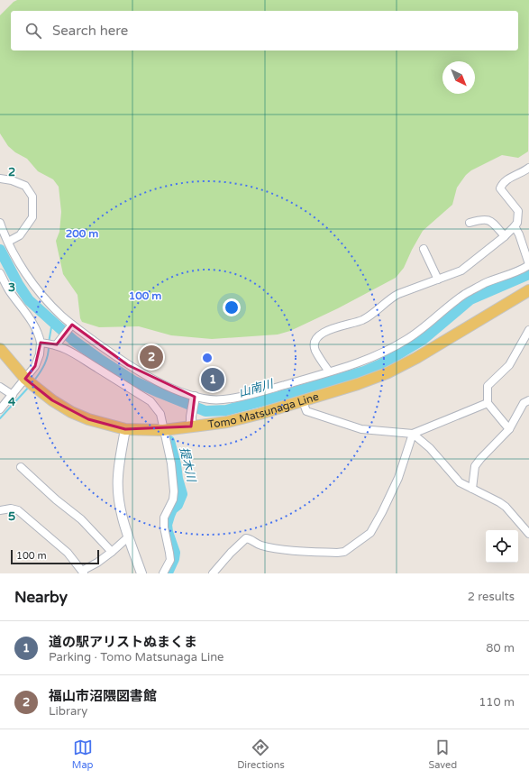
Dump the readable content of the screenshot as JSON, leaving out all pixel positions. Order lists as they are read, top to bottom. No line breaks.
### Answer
{"streets":{"main road":["Tomo Matsunaga Line"]},"water":["山南川","提木川"],"scale_bar":"100 m","north":"bottom right","page":{"search":"Search here","pins":["2","1"],"scale":"100 m","heading":["Nearby","2 results"],"list":[{"mark":"1","name":"道の駅アリストぬまくま","note":"Parking · Tomo Matsunaga Line","value":"80 m"},{"mark":"2","name":"福山市沼隈図書館","note":"Library","value":"110 m"}],"nav":["Map","Directions","Saved"]},"grid":{"rows":["2","3","4","5"]},"rings":["200 m","100 m"]}
